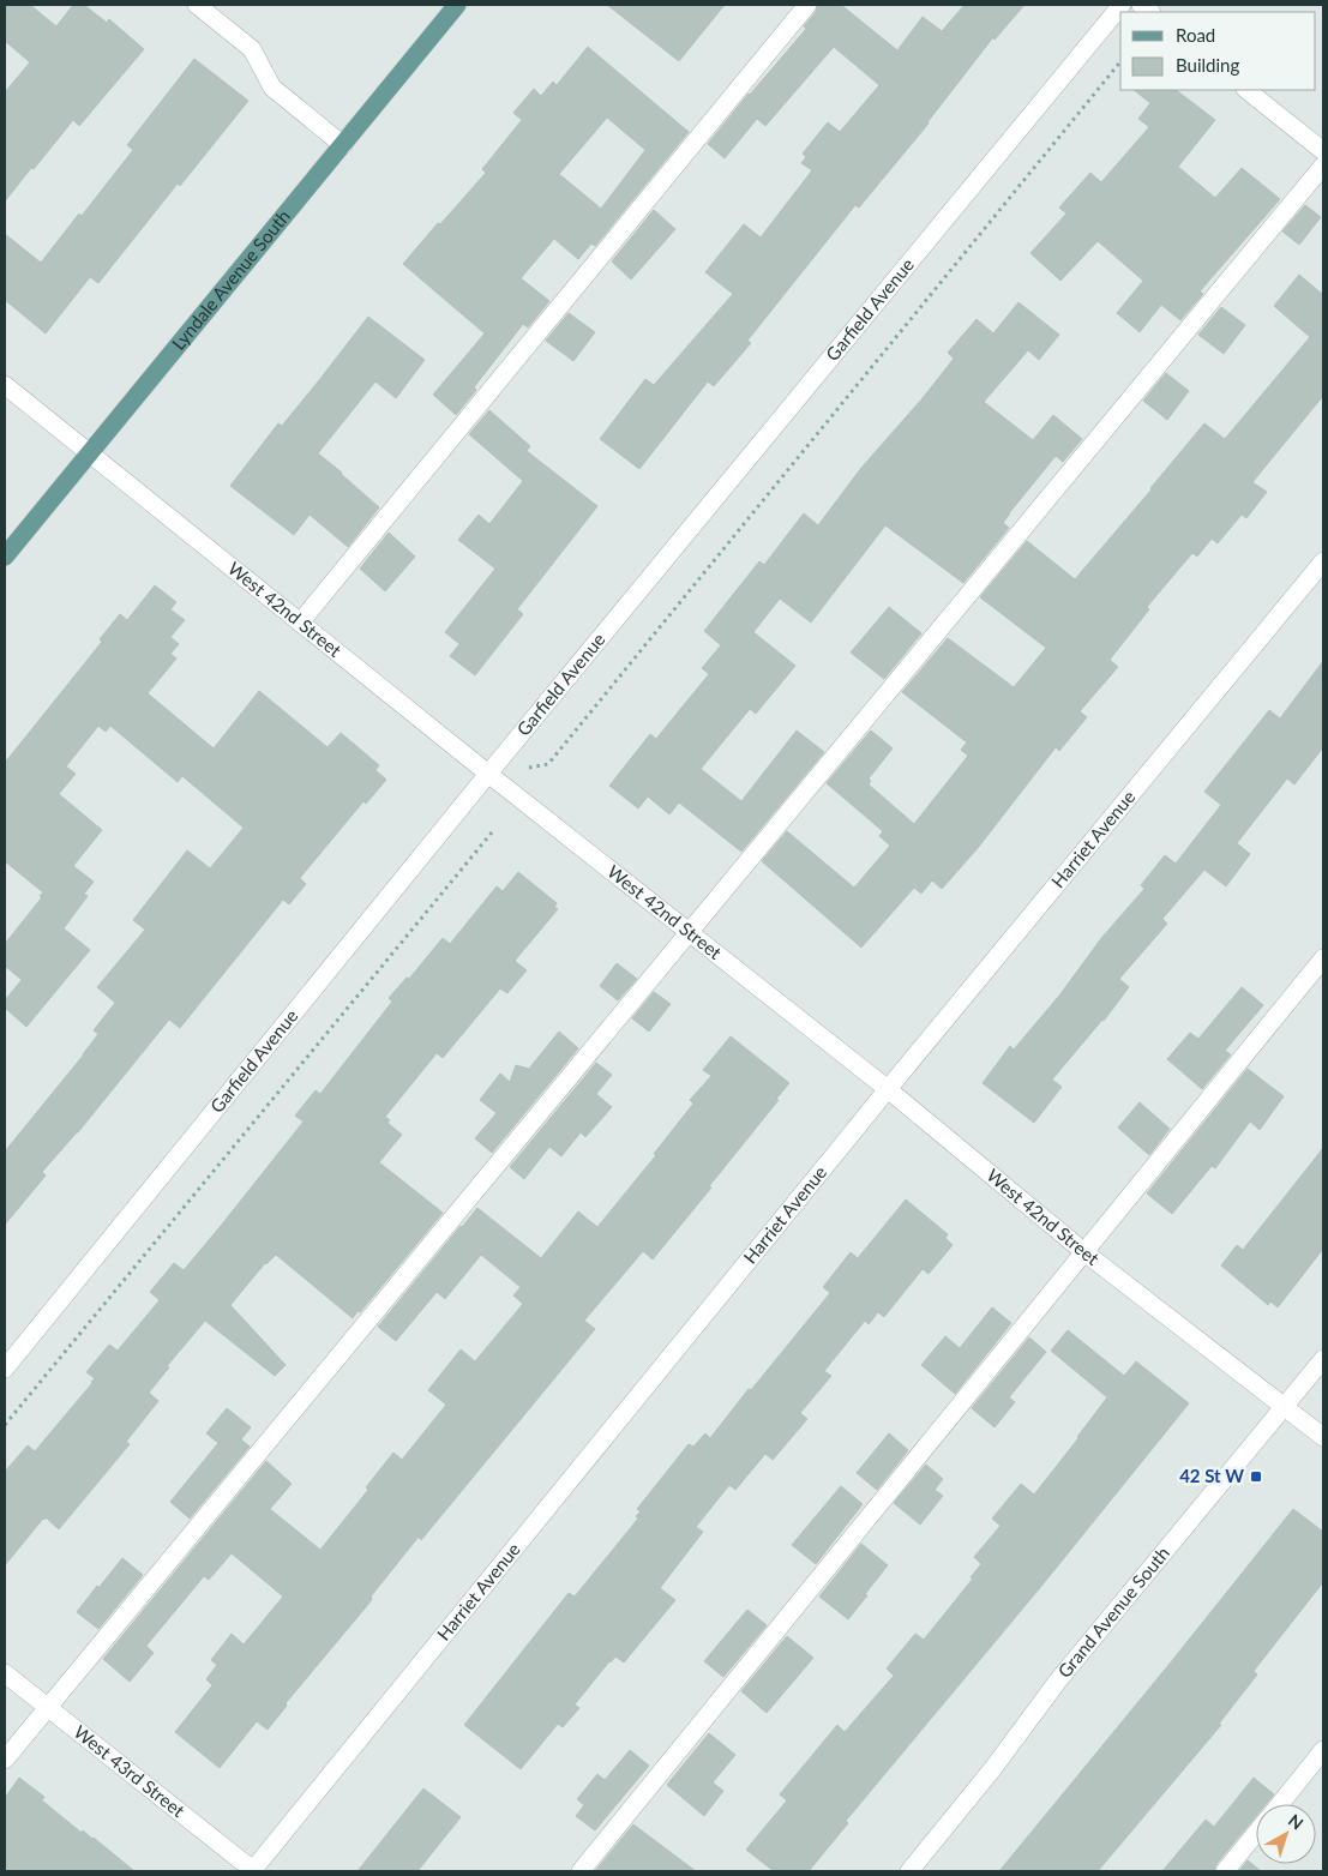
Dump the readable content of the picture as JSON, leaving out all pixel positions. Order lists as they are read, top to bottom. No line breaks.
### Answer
{"streets":{"main road":["Lyndale Avenue South"],"street":["Garfield Avenue","West 42nd Street","Harriet Avenue","Grand Avenue South","West 43rd Street"]},"crossings":[["Lyndale Avenue South","West 42nd Street"],["Garfield Avenue","West 42nd Street"],["West 42nd Street","Harriet Avenue"],["West 42nd Street","Grand Avenue South"],["Harriet Avenue","West 43rd Street"]],"places":{"transit":["42 St W"]},"legend":["Road","Building"],"north":"top right"}
